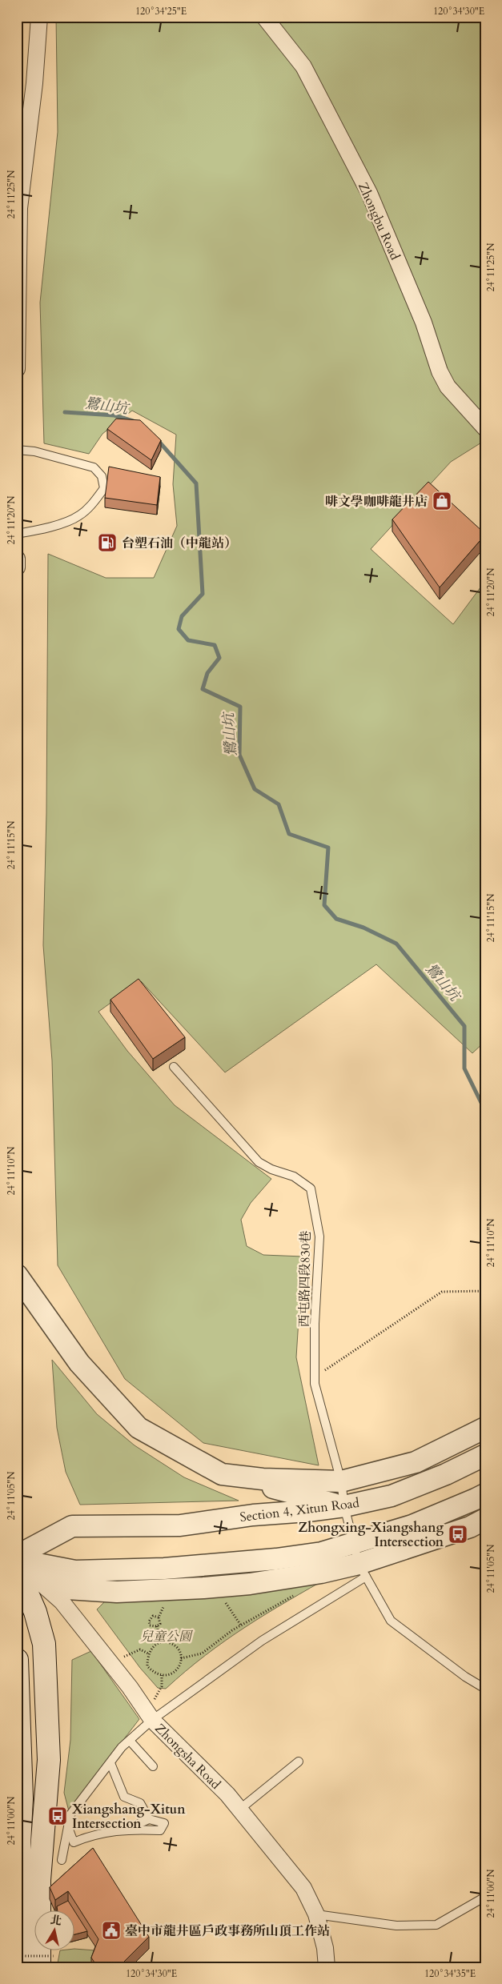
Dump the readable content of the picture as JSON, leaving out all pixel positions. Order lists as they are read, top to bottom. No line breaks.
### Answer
{"streets":{"street":["Zhongbu Road","Section 4, Xitun Road","Zhongsha Road"],"lane":["西屯路四段830巷"]},"crossings":[["西屯路四段830巷","Section 4, Xitun Road"]],"water":["鷺山坑"],"parks":["兒童公園"],"places":{"shop":["啡文學咖啡龍井店"],"fuel station":["台塑石油（中龍站）"],"bus stop":["Zhongxing-Xiangshang Intersection","Xiangshang-Xitun Intersection"],"public building":["臺中市龍井區戶政事務所山頂工作站"]},"north":"top","coordinates":["120°34'25\"E","120°34'30\"E","24°11'25\"N","24°11'20\"N","24°11'15\"N","24°11'10\"N","24°11'05\"N","24°11'00\"N","120°34'35\"E"]}
